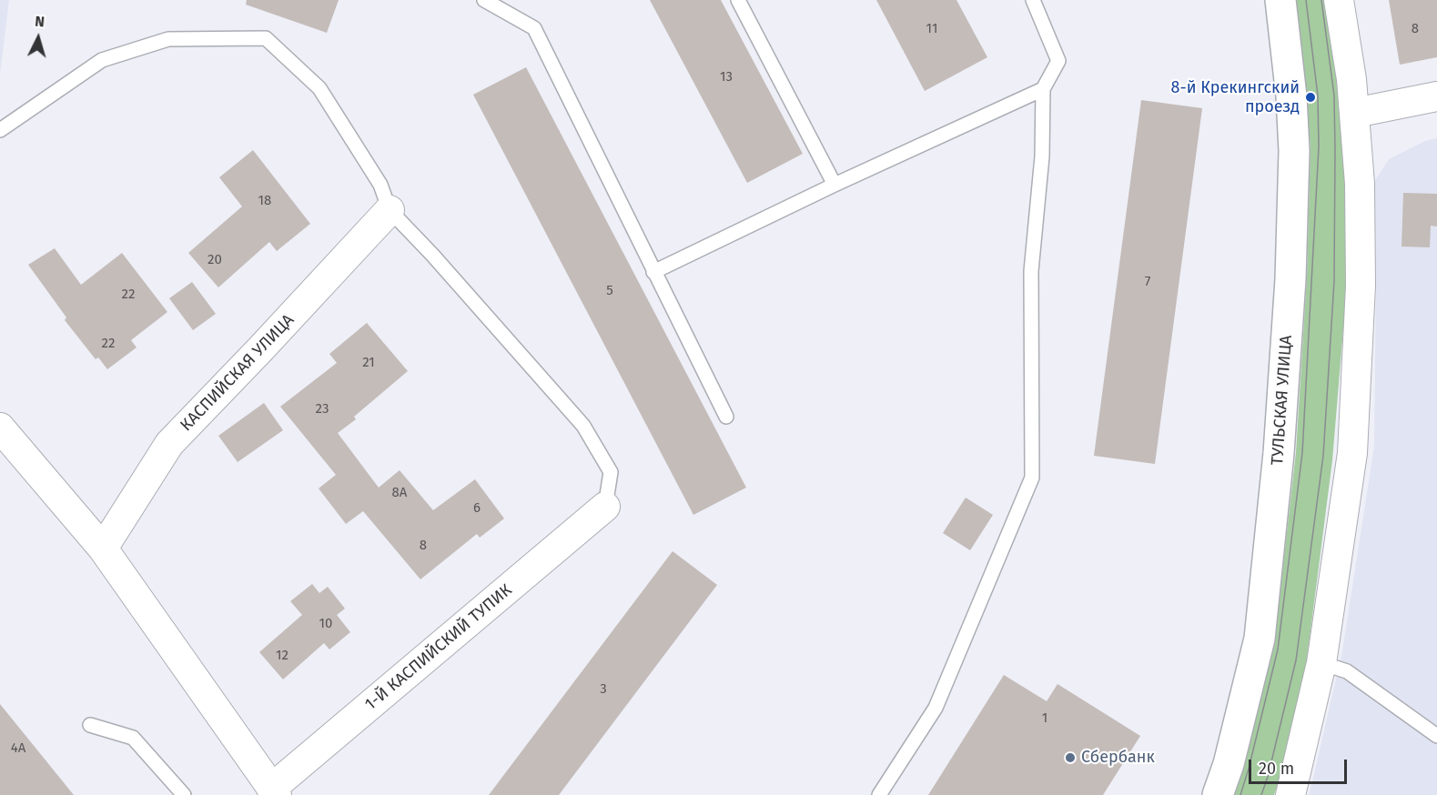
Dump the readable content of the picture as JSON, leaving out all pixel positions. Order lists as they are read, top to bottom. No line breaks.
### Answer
{"streets":{"street":["КАСПИЙСКАЯ УЛИЦА","ТУЛЬСКАЯ УЛИЦА","1-Й КАСПИЙСКИЙ ТУПИК"]},"places":["8-й Крекингский проезд","Сбербанк"],"house_numbers":["11","8","13","18","20","7","5","22","22","21","23","8А","6","8","10","12","3","1","4А"],"scale_bar":"20 m","north":"top"}
